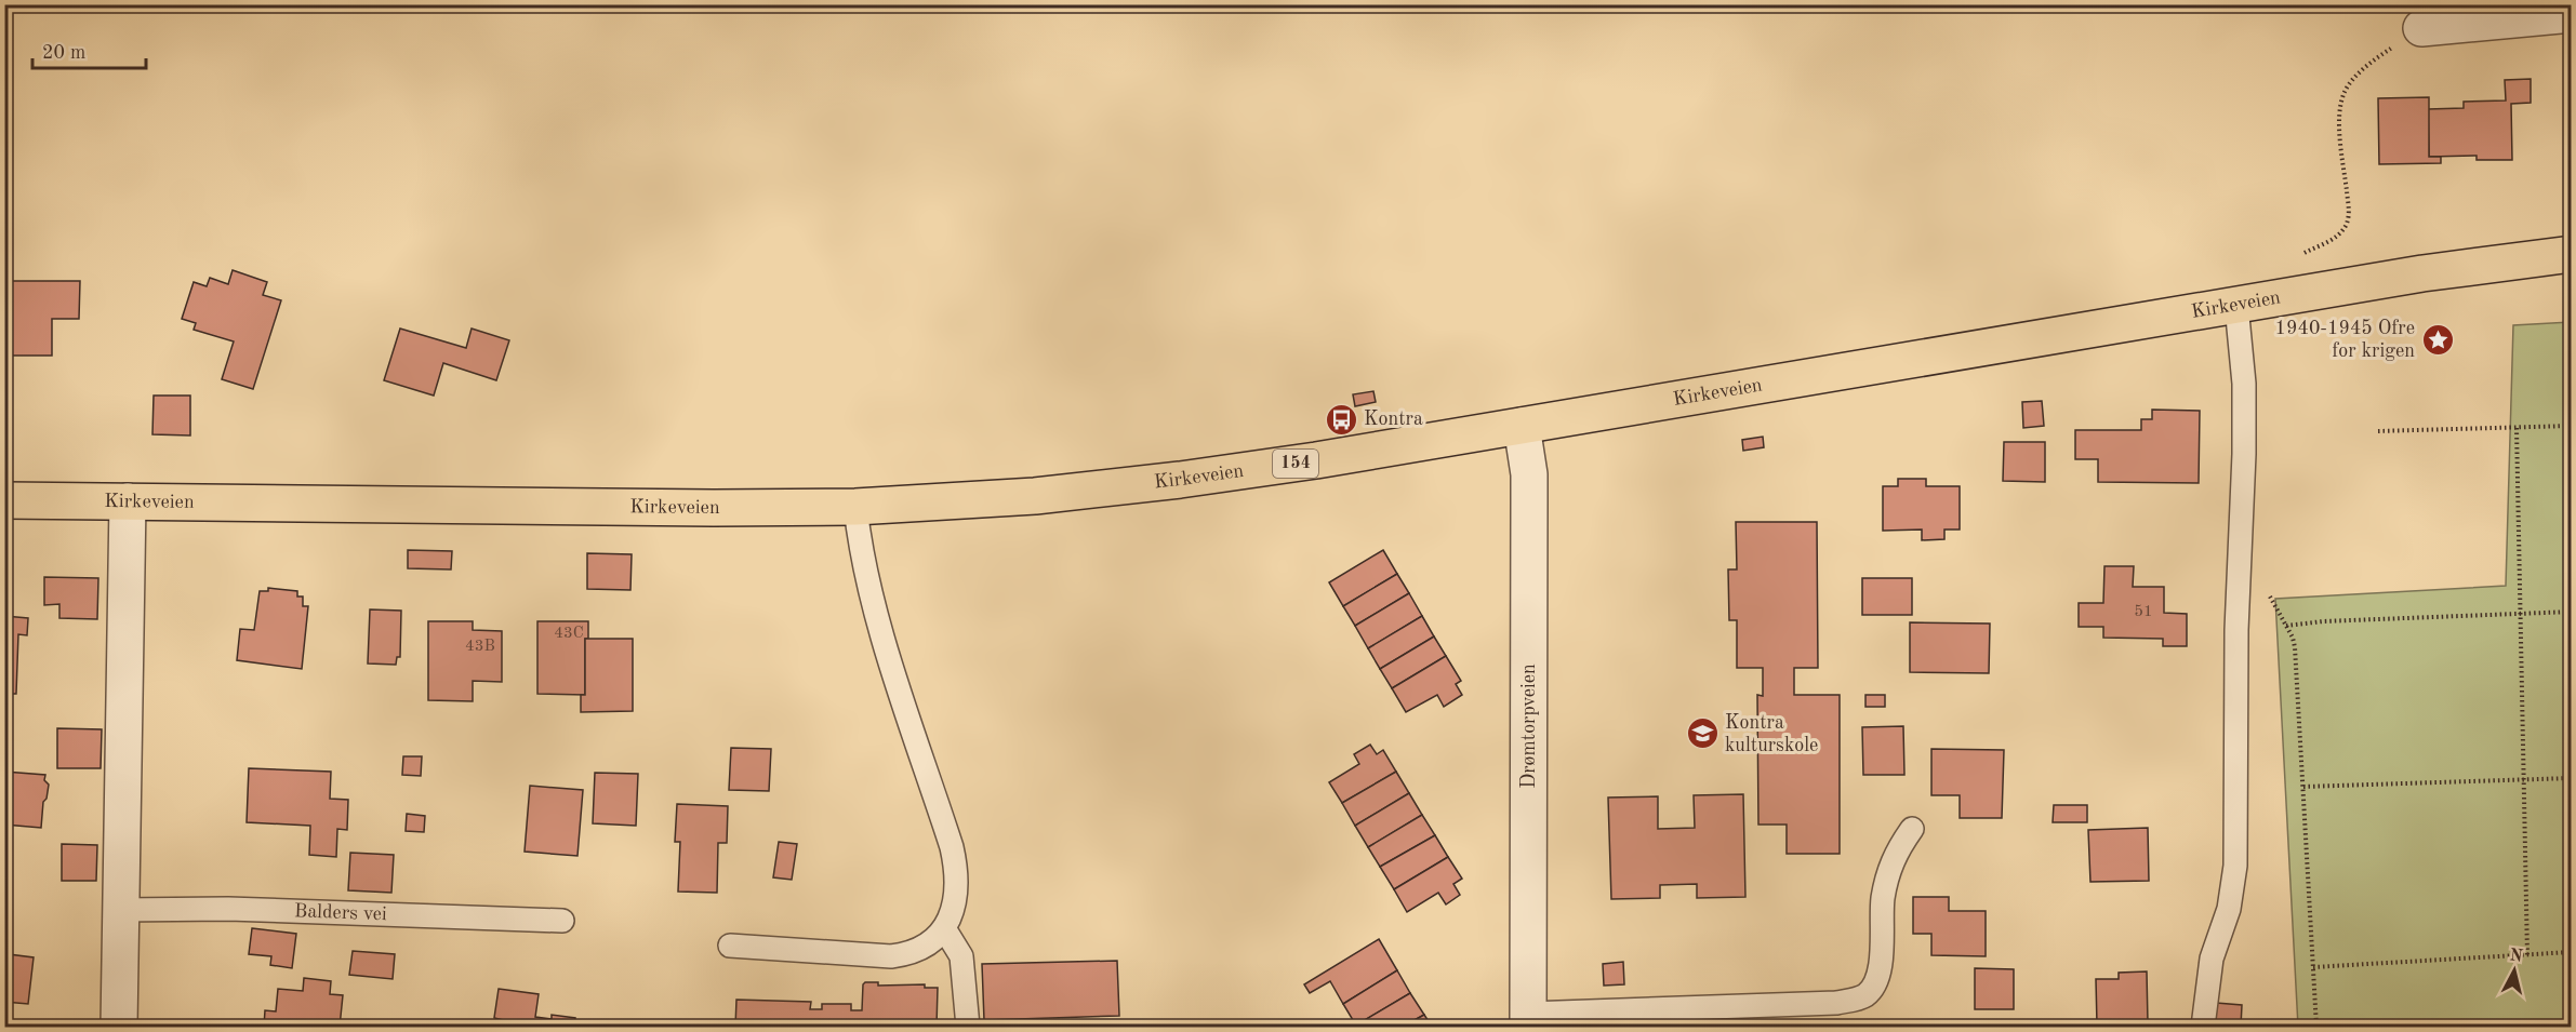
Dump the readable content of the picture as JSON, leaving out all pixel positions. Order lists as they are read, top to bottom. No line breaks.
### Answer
{"streets":{"main road":["Kirkeveien","154"],"street":["Drømtorpveien"],"lane":["Balders vei"]},"crossings":[["Kirkeveien","Drømtorpveien"]],"places":{"place":["1940-1945 Ofre for krigen"],"bus stop":["Kontra"],"school or university":["Kontra kulturskole"]},"house_numbers":["51","43C","43B"],"scale_bar":"20 m","north":"top"}
